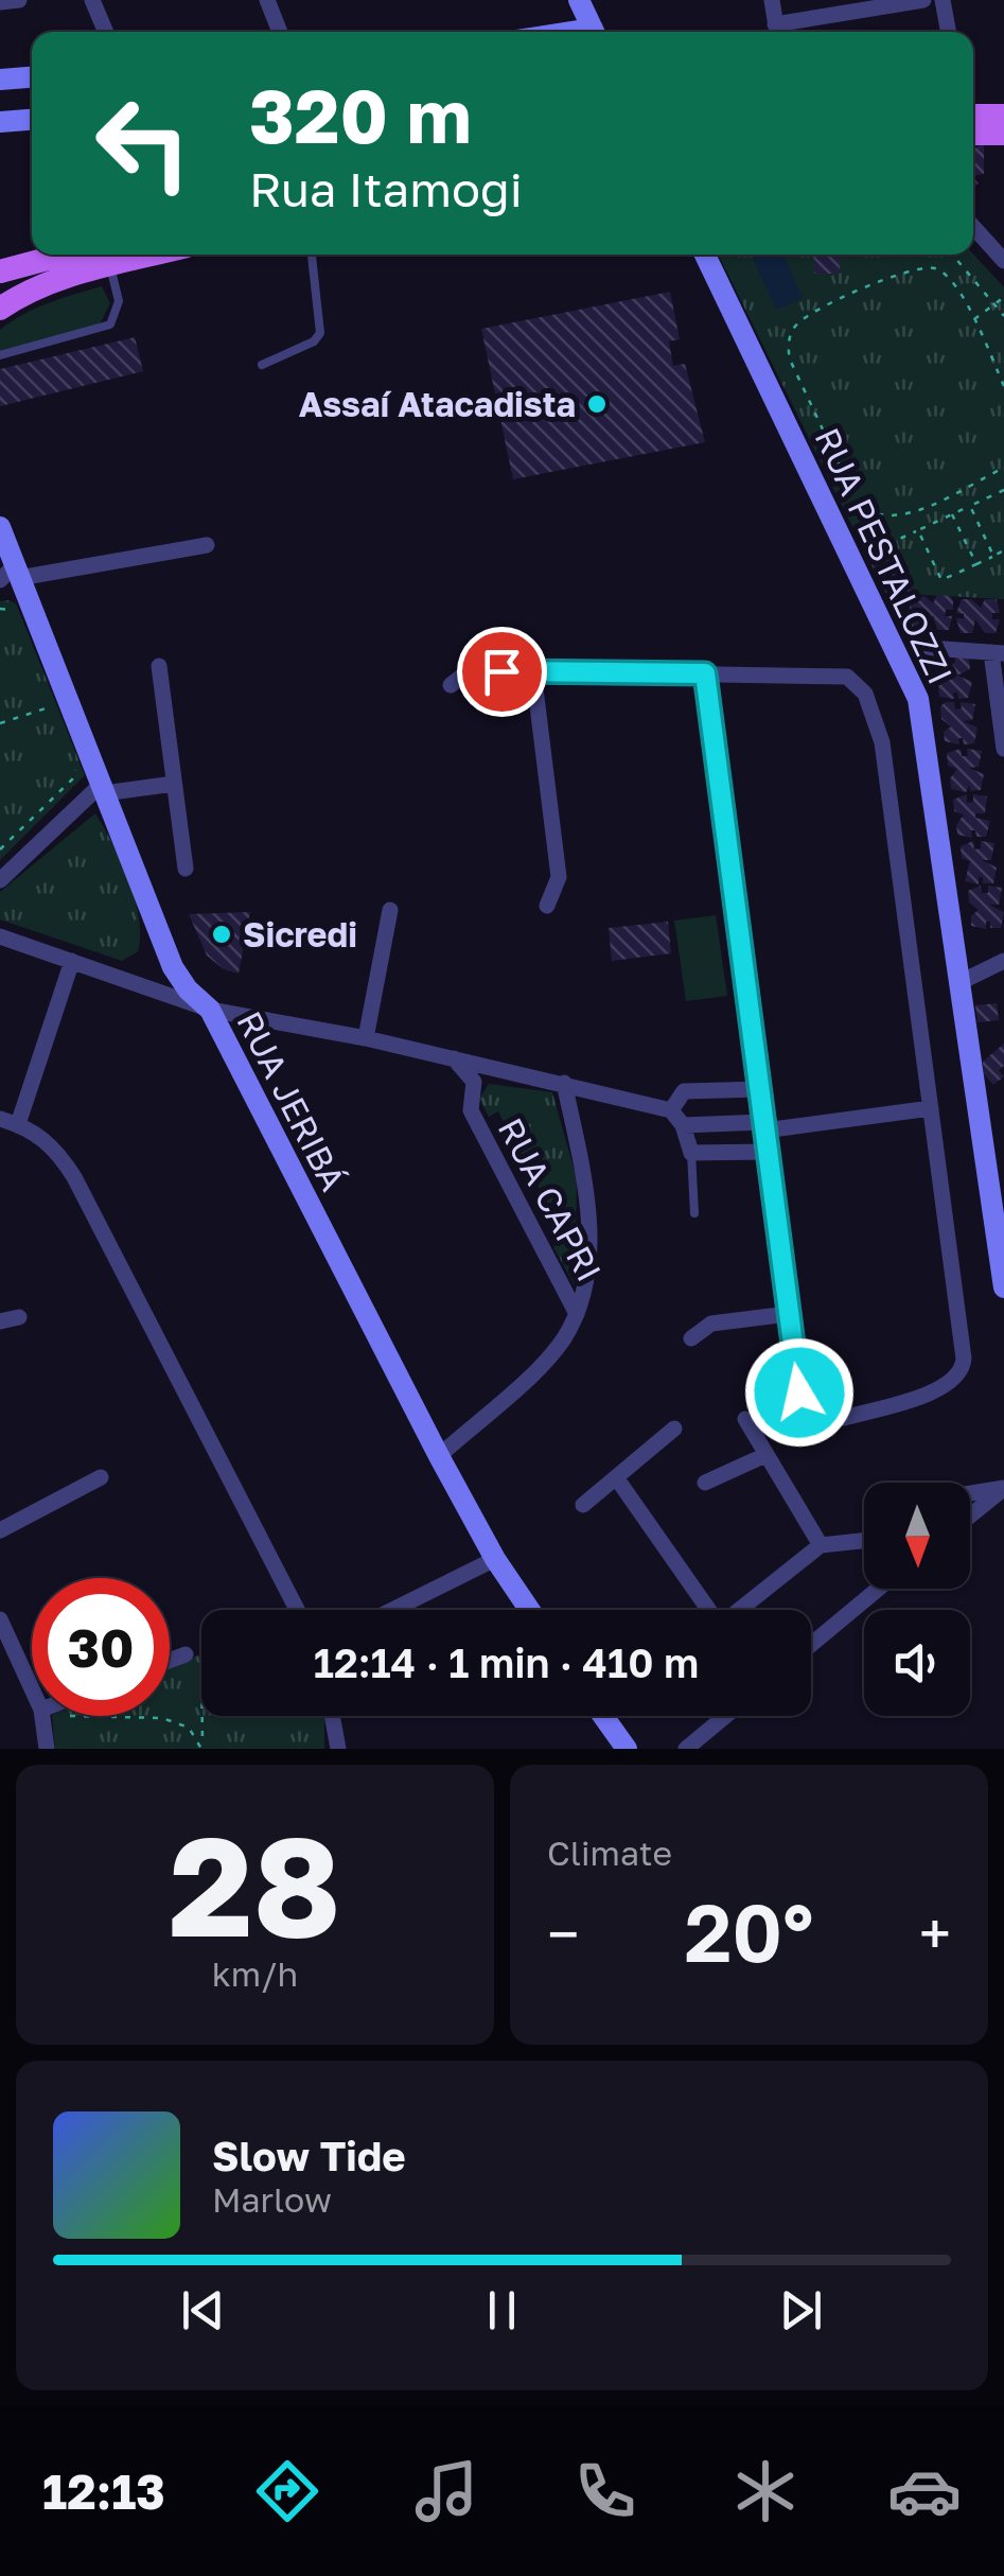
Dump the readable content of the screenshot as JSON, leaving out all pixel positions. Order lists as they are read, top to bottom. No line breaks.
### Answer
{"streets":{"street":["RUA PESTALOZZI","RUA JERIBÁ","RUA CAPRI"]},"crossings":[["RUA JERIBÁ","RUA CAPRI"]],"places":["Assaí Atacadista","Sicredi"],"north":"bottom","page":{"turn":["320 m","Rua Itamogi"],"limit":"30","trip":"12:14 · 1 min · 410 m","tile":[["28","km/h"],"Climate"],"heat":["−","20°","+"],"song":["Slow Tide","Marlow"],"tabs":"12:13"}}
